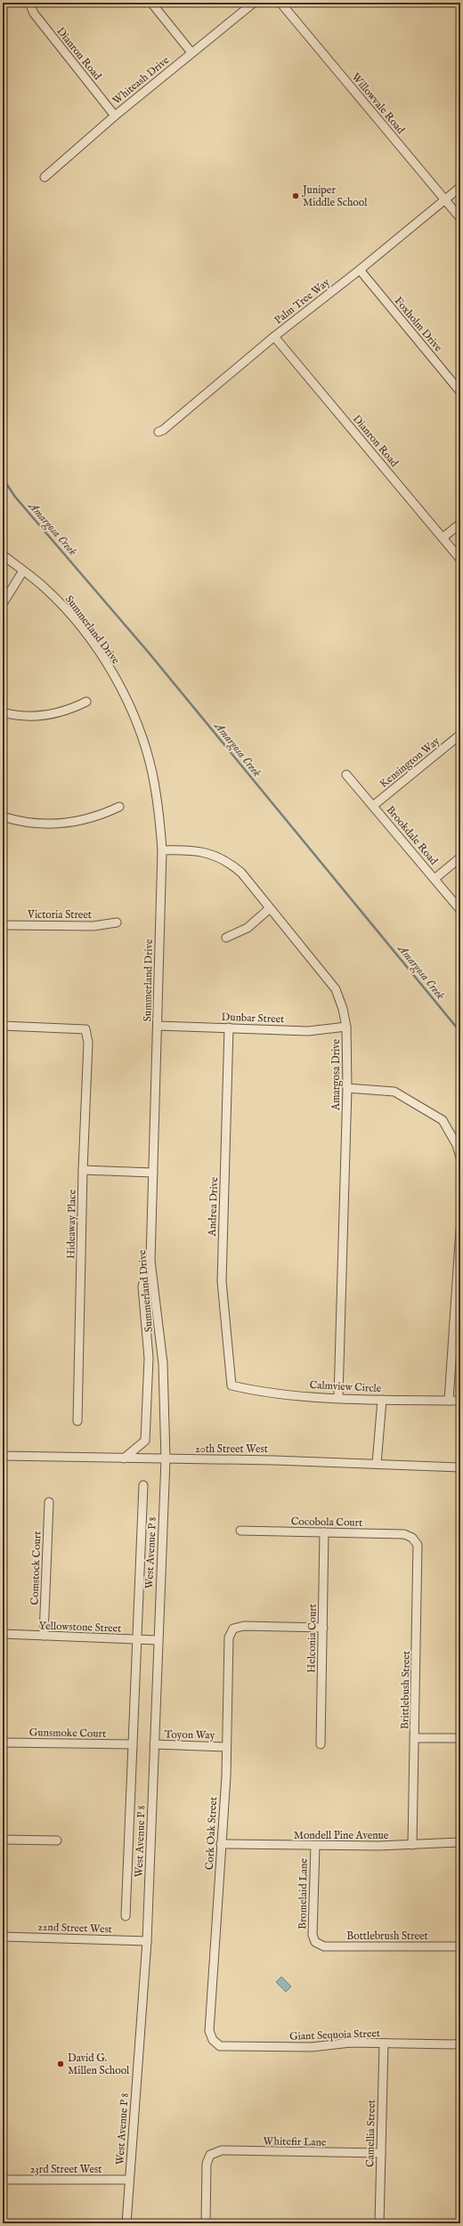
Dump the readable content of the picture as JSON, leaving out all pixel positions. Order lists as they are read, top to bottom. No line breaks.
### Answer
{"streets":{"street":["Dianron Road","Whiteash Drive","Willowvale Road","Palm Tree Way","Foxholm Drive","Summerland Drive","Kensington Way","Brookdale Road","Victoria Street","Dunbar Street","Amargosa Drive","Andrea Drive","Hideaway Place","Calmview Circle","20th Street West","Cocobola Court","West Avenue P 8","Comstock Court","Yellowstone Street","Helconia Court","Brittlebush Street","Gunsmoke Court","Toyon Way","Cork Oak Street","Mondell Pine Avenue","Bromelaid Lane","22nd Street West","Bottlebrush Street","Giant Sequoia Street","Camellia Street","Whitefir Lane","23rd Street West"]},"crossings":[["Dianron Road","Whiteash Drive"],["Dianron Road","Palm Tree Way"],["Willowvale Road","Palm Tree Way"],["Palm Tree Way","Foxholm Drive"],["Summerland Drive","Dunbar Street"],["Summerland Drive","Amargosa Drive"],["Summerland Drive","20th Street West"],["Summerland Drive","West Avenue P 8"],["Kensington Way","Brookdale Road"],["Dunbar Street","Amargosa Drive"],["Dunbar Street","Andrea Drive"],["Amargosa Drive","Calmview Circle"],["Andrea Drive","Calmview Circle"],["20th Street West","West Avenue P 8"],["Cocobola Court","Helconia Court"],["Cocobola Court","Brittlebush Street"],["West Avenue P 8","Yellowstone Street"],["West Avenue P 8","Gunsmoke Court"],["West Avenue P 8","Toyon Way"],["West Avenue P 8","22nd Street West"],["West Avenue P 8","23rd Street West"],["Comstock Court","Yellowstone Street"],["Helconia Court","Cork Oak Street"],["Brittlebush Street","Mondell Pine Avenue"],["Toyon Way","Cork Oak Street"],["Cork Oak Street","Mondell Pine Avenue"],["Cork Oak Street","Giant Sequoia Street"],["Mondell Pine Avenue","Bromelaid Lane"],["Bromelaid Lane","Bottlebrush Street"],["Giant Sequoia Street","Camellia Street"],["Camellia Street","Whitefir Lane"]],"water":["Amargosa Creek"],"places":["Juniper Middle School","David G. Millen School"]}
